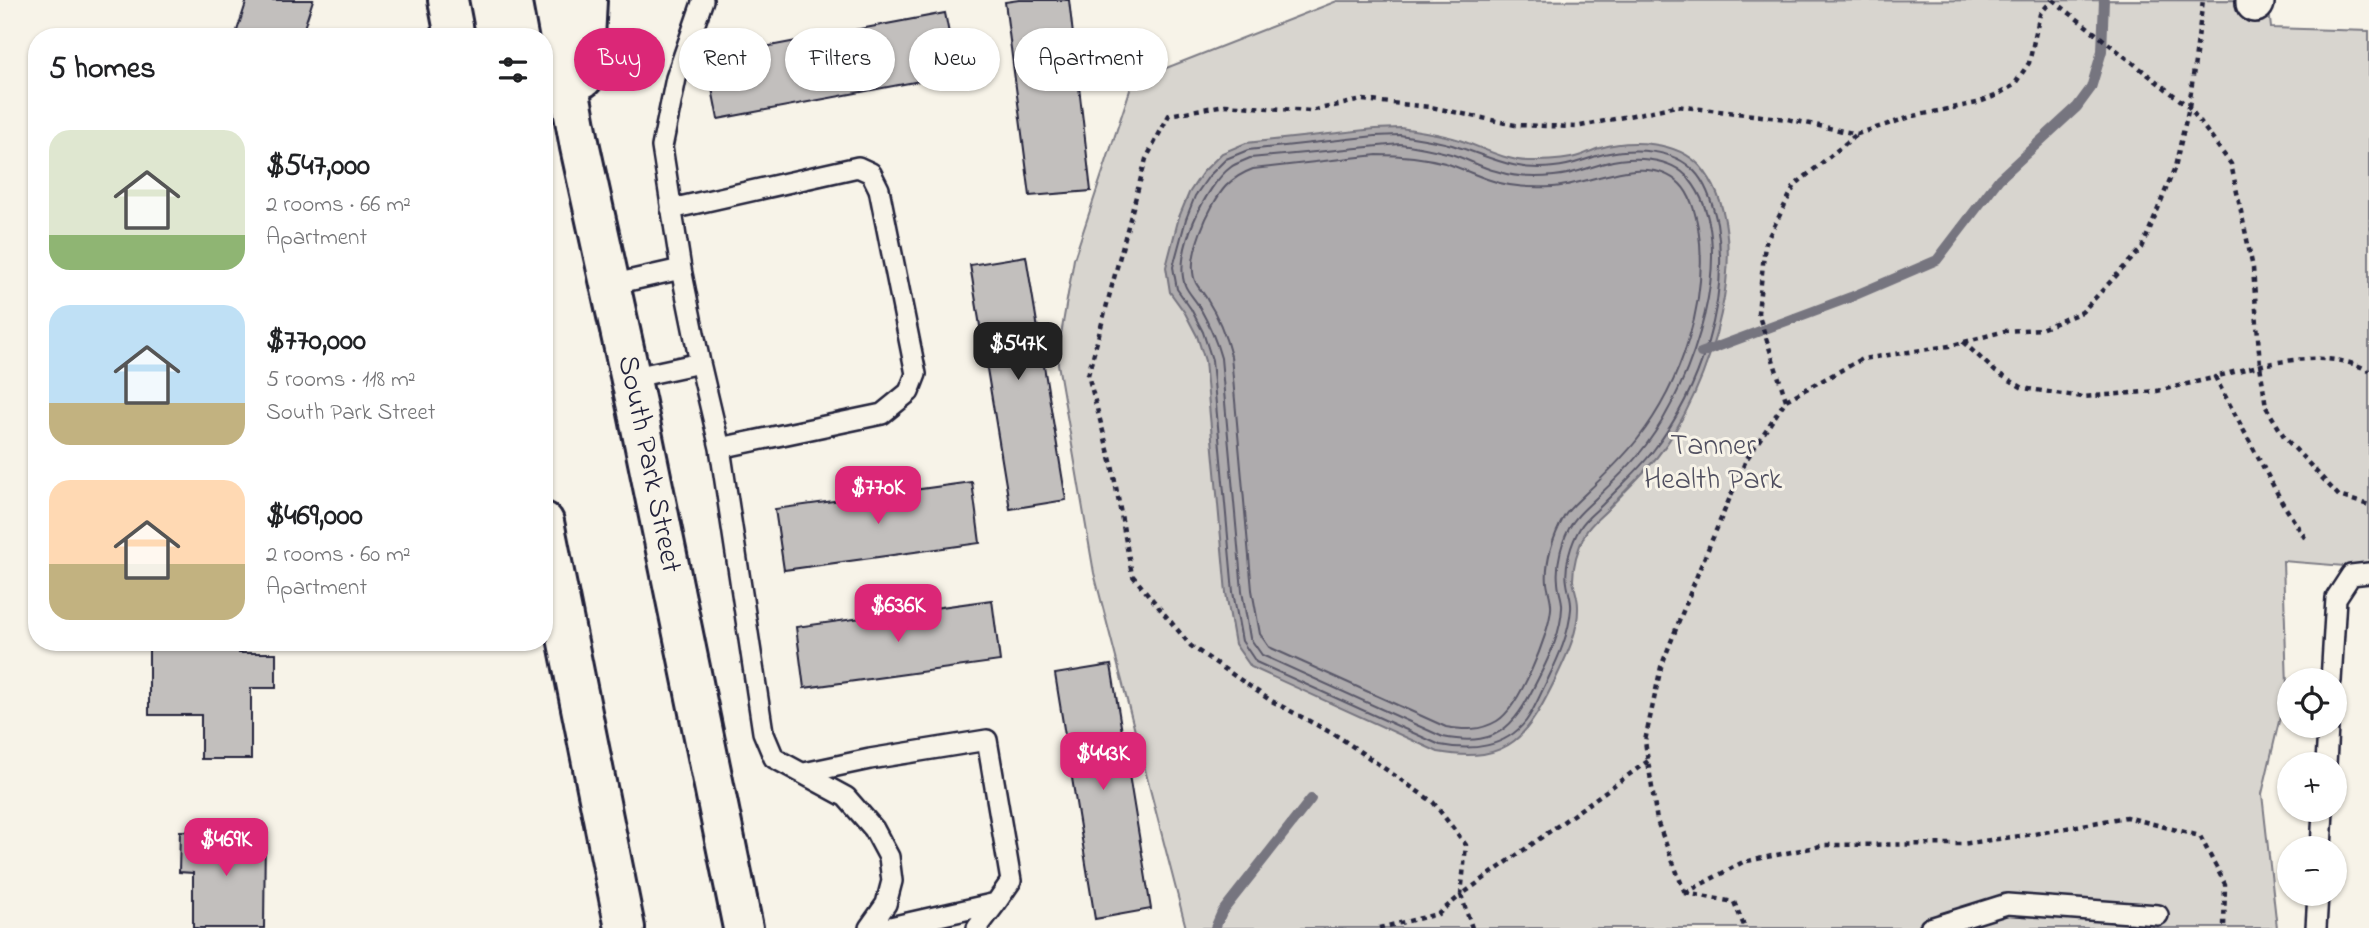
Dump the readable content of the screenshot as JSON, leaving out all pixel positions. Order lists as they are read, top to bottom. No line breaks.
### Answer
{"streets":{"main road":["South Park Street"]},"parks":["Tanner Health Park"],"page":{"chip":["Buy","Rent","Filters","New","Apartment"],"heading":"5 homes","list":[{"name":"$547,000","note":"2 rooms · 66 m² · Apartment"},{"name":"$770,000","note":"5 rooms · 118 m² · South Park Street"},{"name":"$469,000","note":"2 rooms · 60 m² · Apartment"}],"price":["$547K","$770K","$636K","$443K","$469K"],"map_buttons":["+","−"]}}
